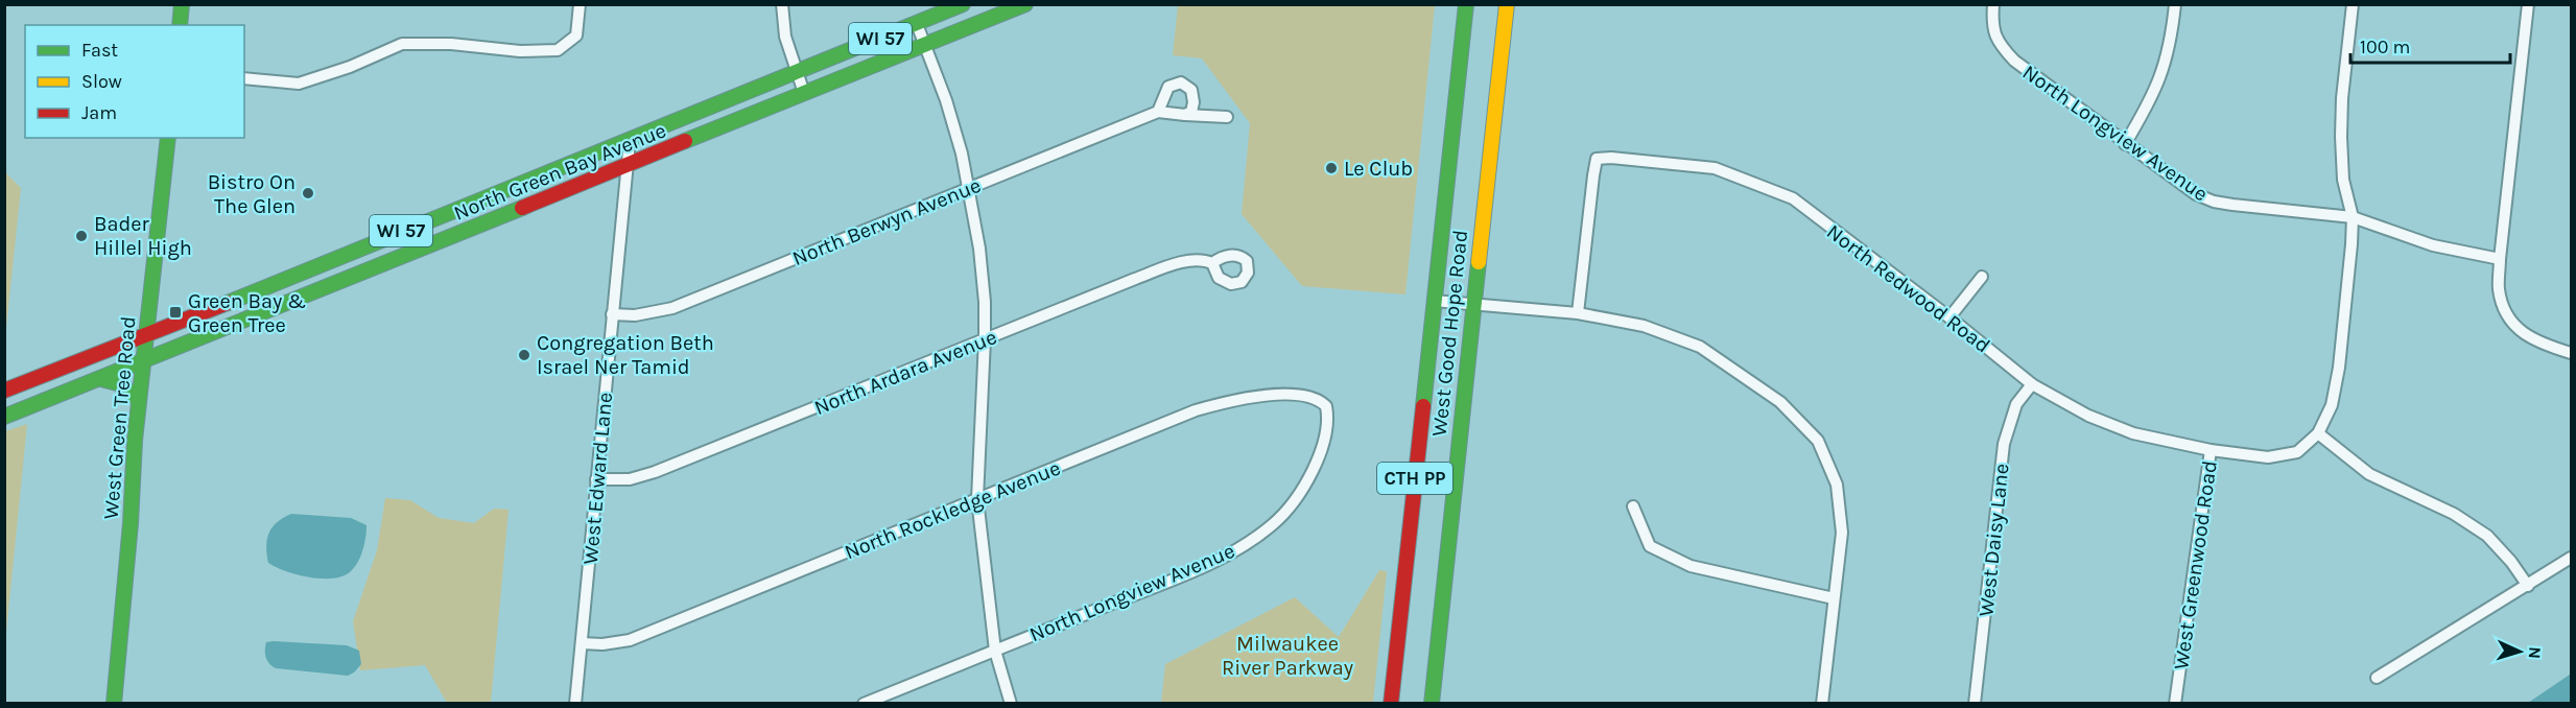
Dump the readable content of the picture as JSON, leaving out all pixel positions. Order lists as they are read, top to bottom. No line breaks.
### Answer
{"streets":{"main road":["WI 57","North Green Bay Avenue","West Good Hope Road","West Green Tree Road","CTH PP"],"street":["North Longview Avenue","North Berwyn Avenue","North Redwood Road","North Ardara Avenue","West Edward Lane","North Rockledge Avenue","West Daisy Lane","West Greenwood Road"]},"crossings":[["North Longview Avenue","North Rockledge Avenue"],["North Longview Avenue","West Greenwood Road"],["North Green Bay Avenue","West Green Tree Road"],["North Green Bay Avenue","West Edward Lane"],["North Berwyn Avenue","West Edward Lane"],["North Redwood Road","West Daisy Lane"],["North Redwood Road","West Greenwood Road"],["North Ardara Avenue","West Edward Lane"],["West Edward Lane","North Rockledge Avenue"]],"parks":["Milwaukee River Parkway"],"places":{"other":["Le Club","Bistro On The Glen","Bader Hillel High","Congregation Beth Israel Ner Tamid"],"transit":["Green Bay & Green Tree"]},"legend":["Fast","Slow","Jam"],"scale_bar":"100 m","north":"right"}
